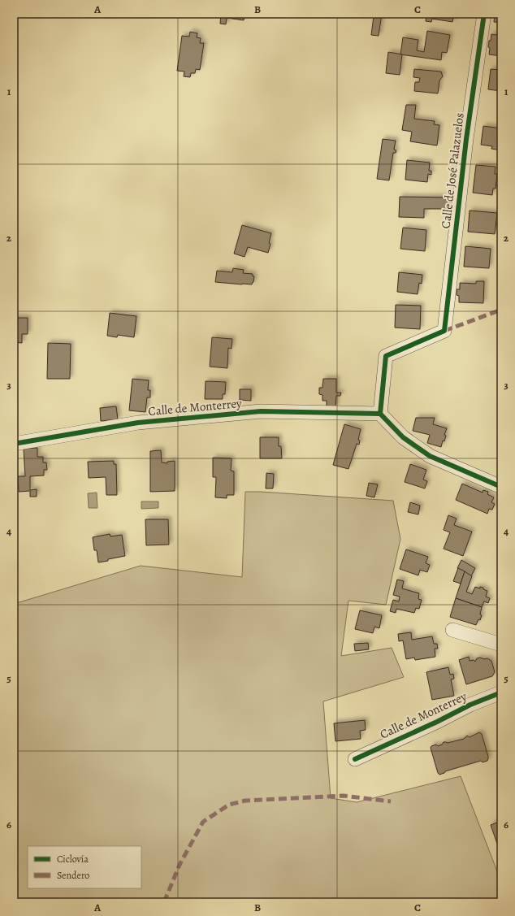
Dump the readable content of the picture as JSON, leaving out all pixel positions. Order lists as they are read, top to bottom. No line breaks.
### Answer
{"streets":{"street":["Calle de José Palazuelos","Calle de Monterrey"]},"crossings":[["Calle de José Palazuelos","Calle de Monterrey"]],"legend":["Ciclovía","Sendero"],"grid":{"columns":["A","B","C"],"rows":["1","2","3","4","5","6"]}}
